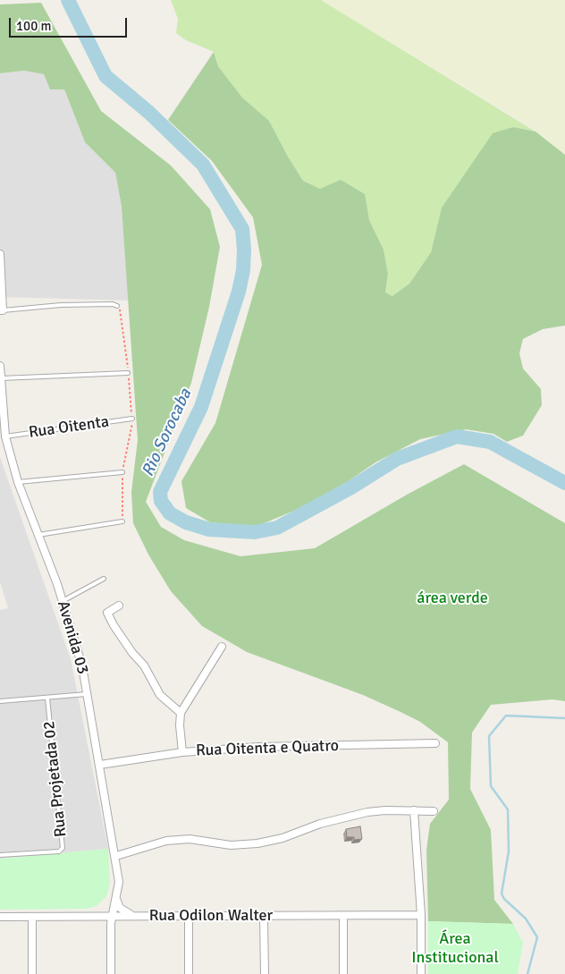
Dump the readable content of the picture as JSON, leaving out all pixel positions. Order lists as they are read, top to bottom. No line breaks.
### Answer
{"streets":{"street":["Avenida 03","Rua Oitenta e Quatro","Rua Odilon Walter"],"lane":["Rua Oitenta","Rua Projetada 02"]},"crossings":[["Rua Oitenta","Avenida 03"],["Avenida 03","Rua Oitenta e Quatro"],["Avenida 03","Rua Odilon Walter"]],"water":["Rio Sorocaba"],"parks":["área verde","Área Institucional"],"scale_bar":"100 m"}
